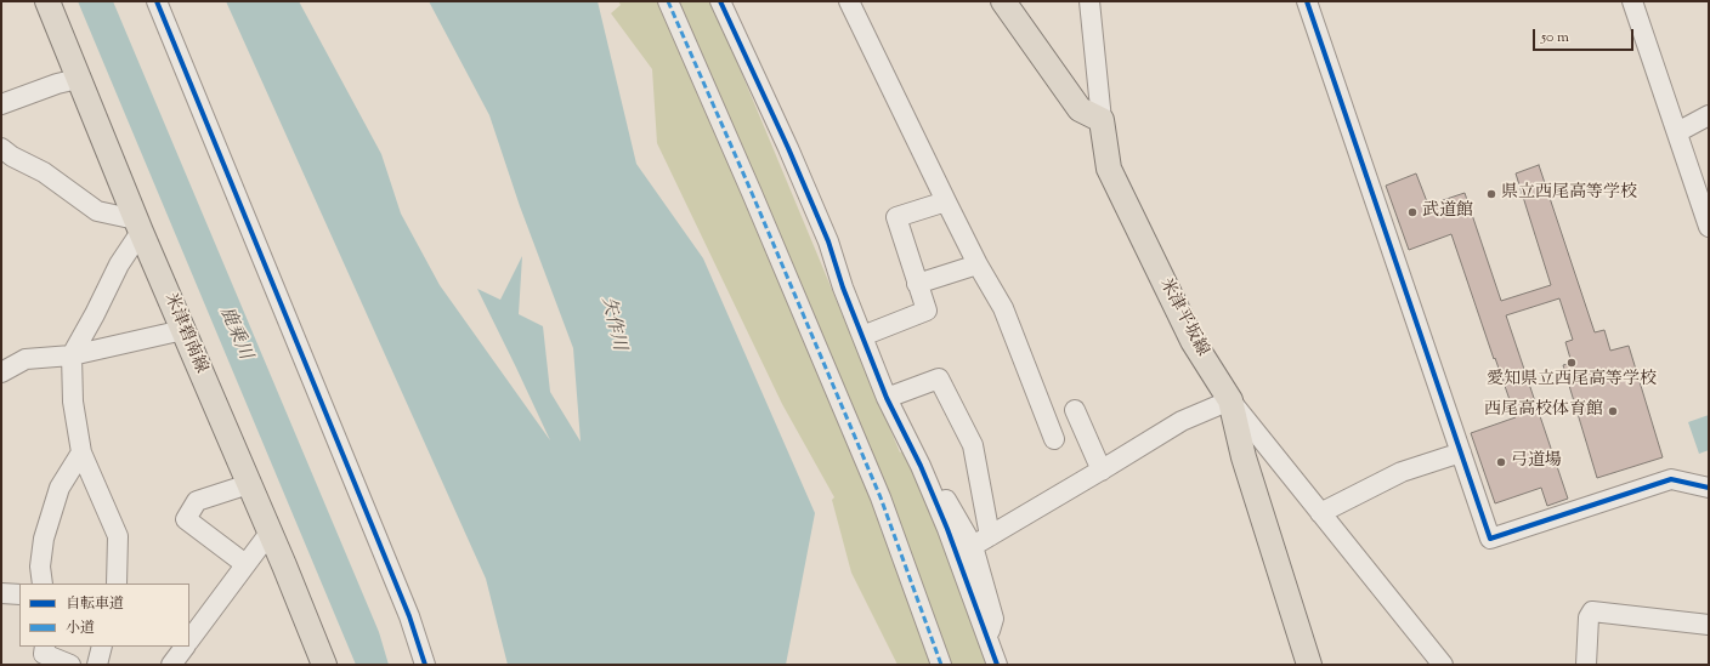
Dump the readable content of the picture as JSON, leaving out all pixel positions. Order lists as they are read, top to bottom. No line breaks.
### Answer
{"streets":{"main road":["米津平坂線","米津碧南線"]},"water":["矢作川","鹿乗川"],"places":["県立西尾高等学校","武道館","愛知県立西尾高等学校","西尾高校体育館","弓道場"],"legend":["自転車道","小道"],"scale_bar":"50 m"}
